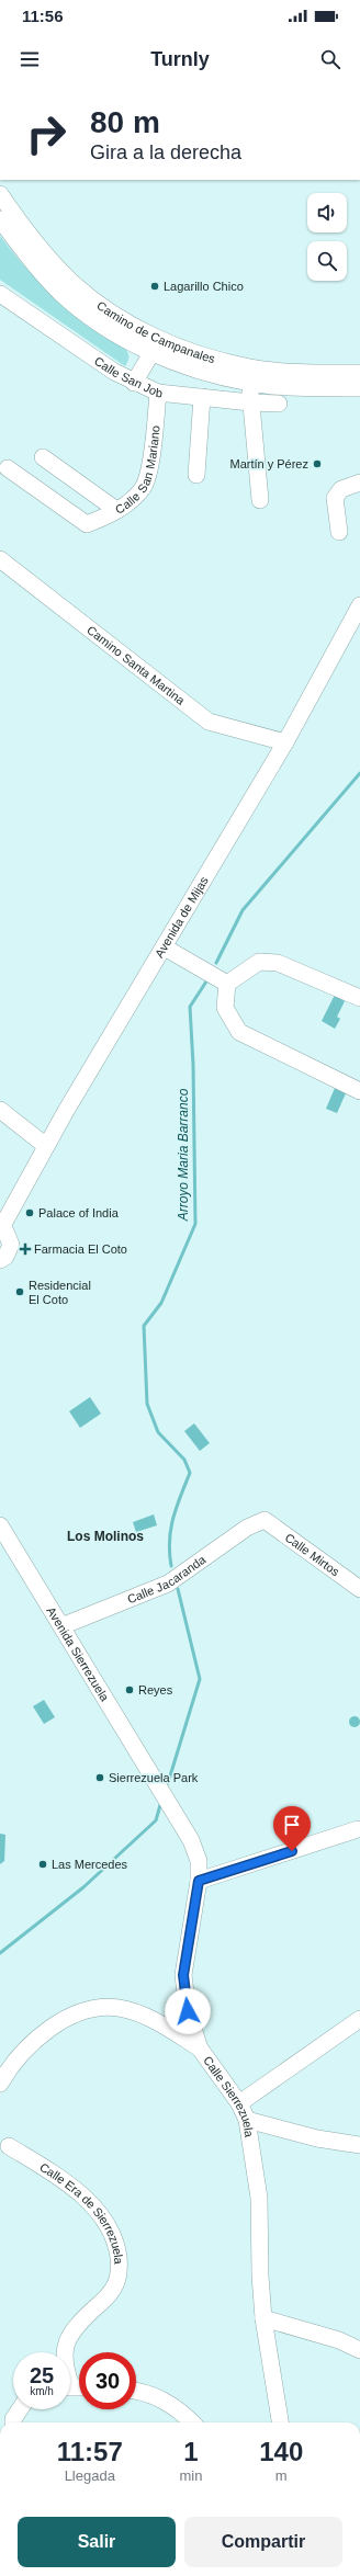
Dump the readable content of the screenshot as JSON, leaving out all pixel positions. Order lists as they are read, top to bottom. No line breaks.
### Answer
{"streets":{"street":["Camino de Campanales","Calle San Job","Calle San Mariano","Camino Santa Martina","Avenida de Mijas","Calle Mirtos","Calle Jacaranda","Avenida Sierrezuela","Calle Sierrezuela","Calle Era de Sierrezuela"]},"crossings":[["Calle San Job","Calle San Mariano"],["Camino Santa Martina","Avenida de Mijas"],["Calle Mirtos","Calle Jacaranda"],["Calle Jacaranda","Avenida Sierrezuela"],["Avenida Sierrezuela","Calle Sierrezuela"]],"districts":["Los Molinos"],"water":["Arroyo Maria Barranco"],"places":{"other":["Lagarillo Chico","Martín y Pérez","Palace of India","Residencial El Coto","Reyes","Sierrezuela Park","Las Mercedes"],"health":["Farmacia El Coto"]},"page":{"status":"11:56","header":"Turnly","turn":["80 m","Gira a la derecha"],"speed":"25 km/h","limit":"30","eta":["11:57","Llegada","1","min","140","m"],"buttons":["Salir","Compartir"]}}
